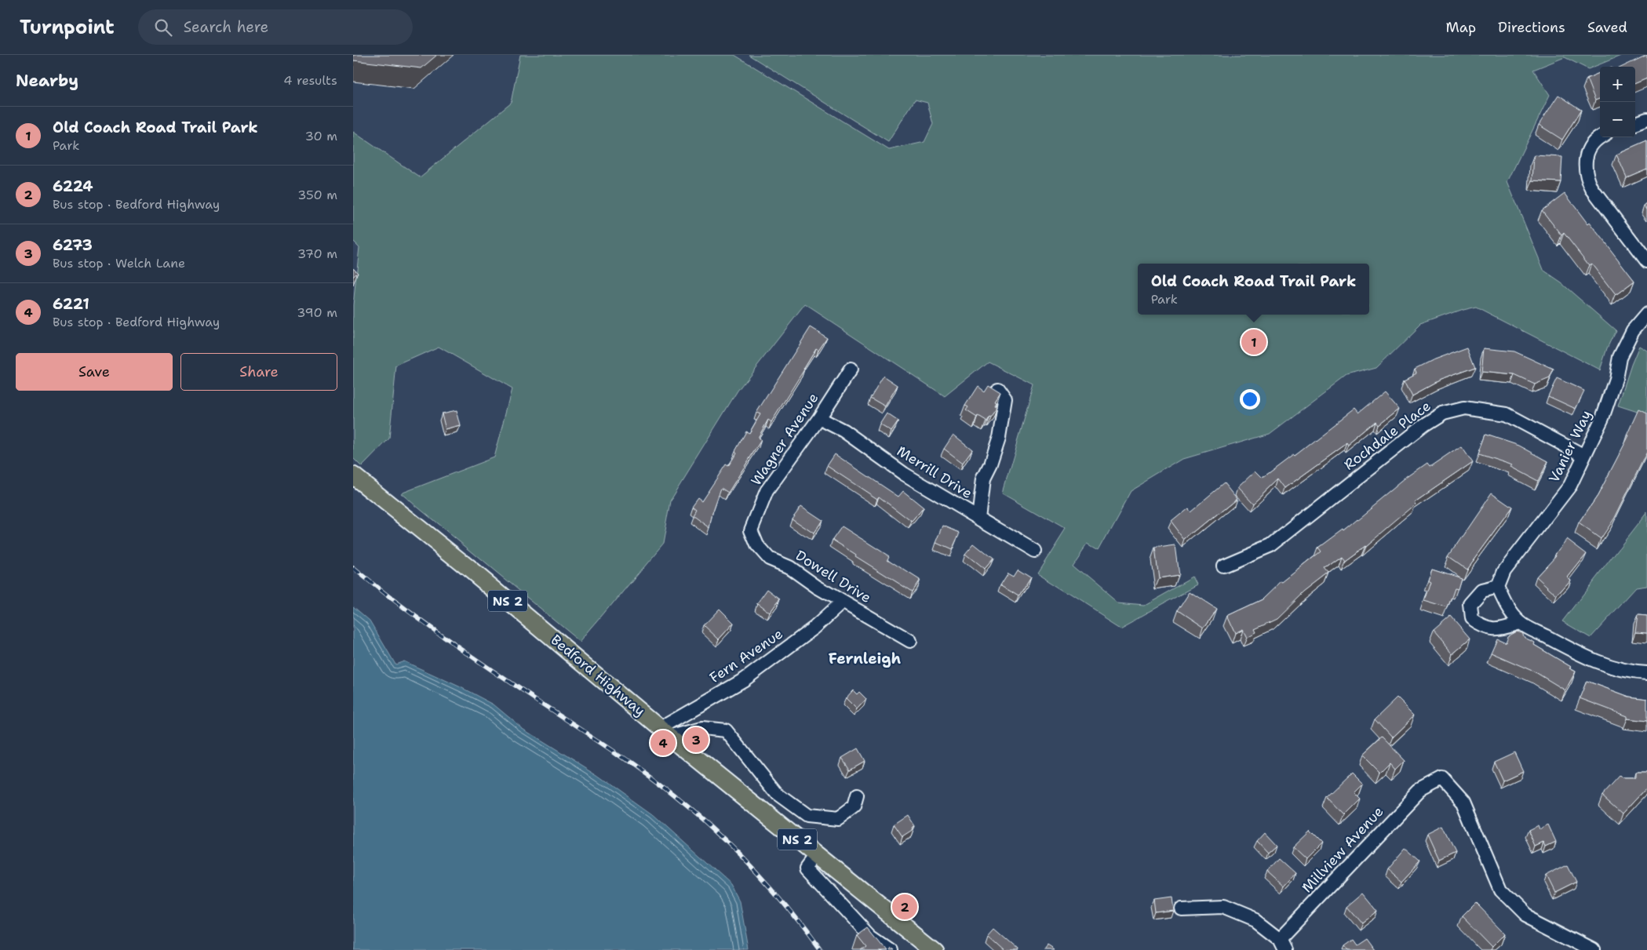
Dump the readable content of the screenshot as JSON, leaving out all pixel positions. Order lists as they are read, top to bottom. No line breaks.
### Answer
{"streets":{"main road":["NS 2","Bedford Highway"],"street":["Rochdale Place","Wagner Avenue","Vanier Way","Merrill Drive","Dowell Drive","Fern Avenue","Millview Avenue"]},"crossings":[["Rochdale Place","Vanier Way"],["Wagner Avenue","Merrill Drive"],["Wagner Avenue","Dowell Drive"],["Dowell Drive","Fern Avenue"],["Fern Avenue","Bedford Highway"]],"districts":["Fernleigh"],"page":{"header":"Turnpoint","search":"Search here","nav":["Map","Directions","Saved"],"heading":["Nearby","4 results"],"map_buttons":["+","−"],"list":[{"mark":"1","name":"Old Coach Road Trail Park","note":"Park","value":"30 m"},{"mark":"2","name":"6224","note":"Bus stop · Bedford Highway","value":"350 m"},{"mark":"3","name":"6273","note":"Bus stop · Welch Lane","value":"370 m"},{"mark":"4","name":"6221","note":"Bus stop · Bedford Highway","value":"390 m"}],"popup":["Old Coach Road Trail Park","Park"],"pins":["1","3","4","2"],"buttons":["Save","Share"]}}
